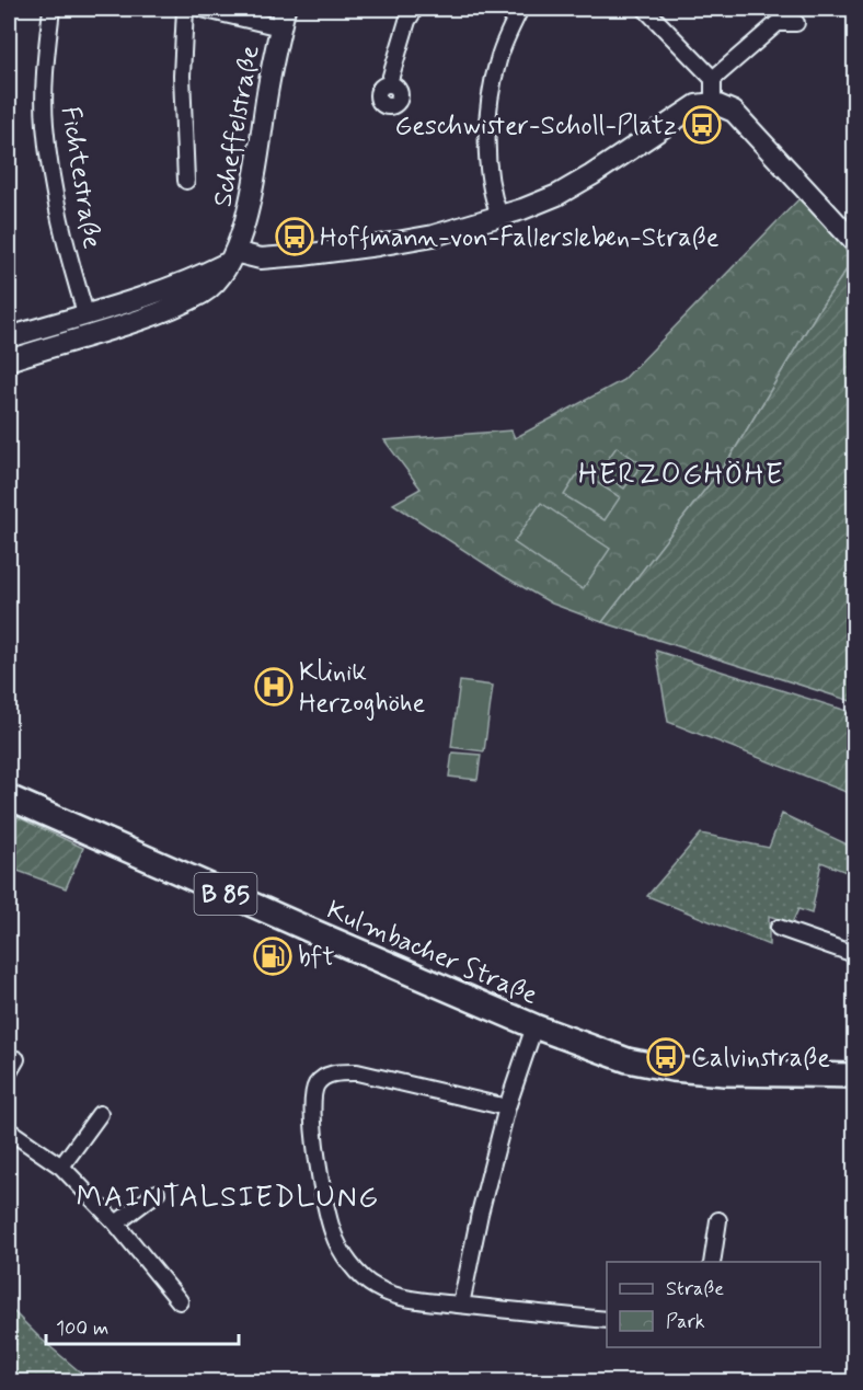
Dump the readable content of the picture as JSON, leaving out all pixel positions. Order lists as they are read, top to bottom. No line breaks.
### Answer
{"streets":{"main road":["B 85","Kulmbacher Straße"],"street":["Scheffelstraße","Fichtestraße"]},"districts":["HERZOGHÖHE","MAINTALSIEDLUNG"],"places":{"bus stop":["Geschwister-Scholl-Platz","Hoffmann-von-Fallersleben-Straße","Calvinstraße"],"hospital":["Klinik Herzoghöhe"],"fuel station":["bft"]},"legend":["Straße","Park"],"scale_bar":"100 m"}
